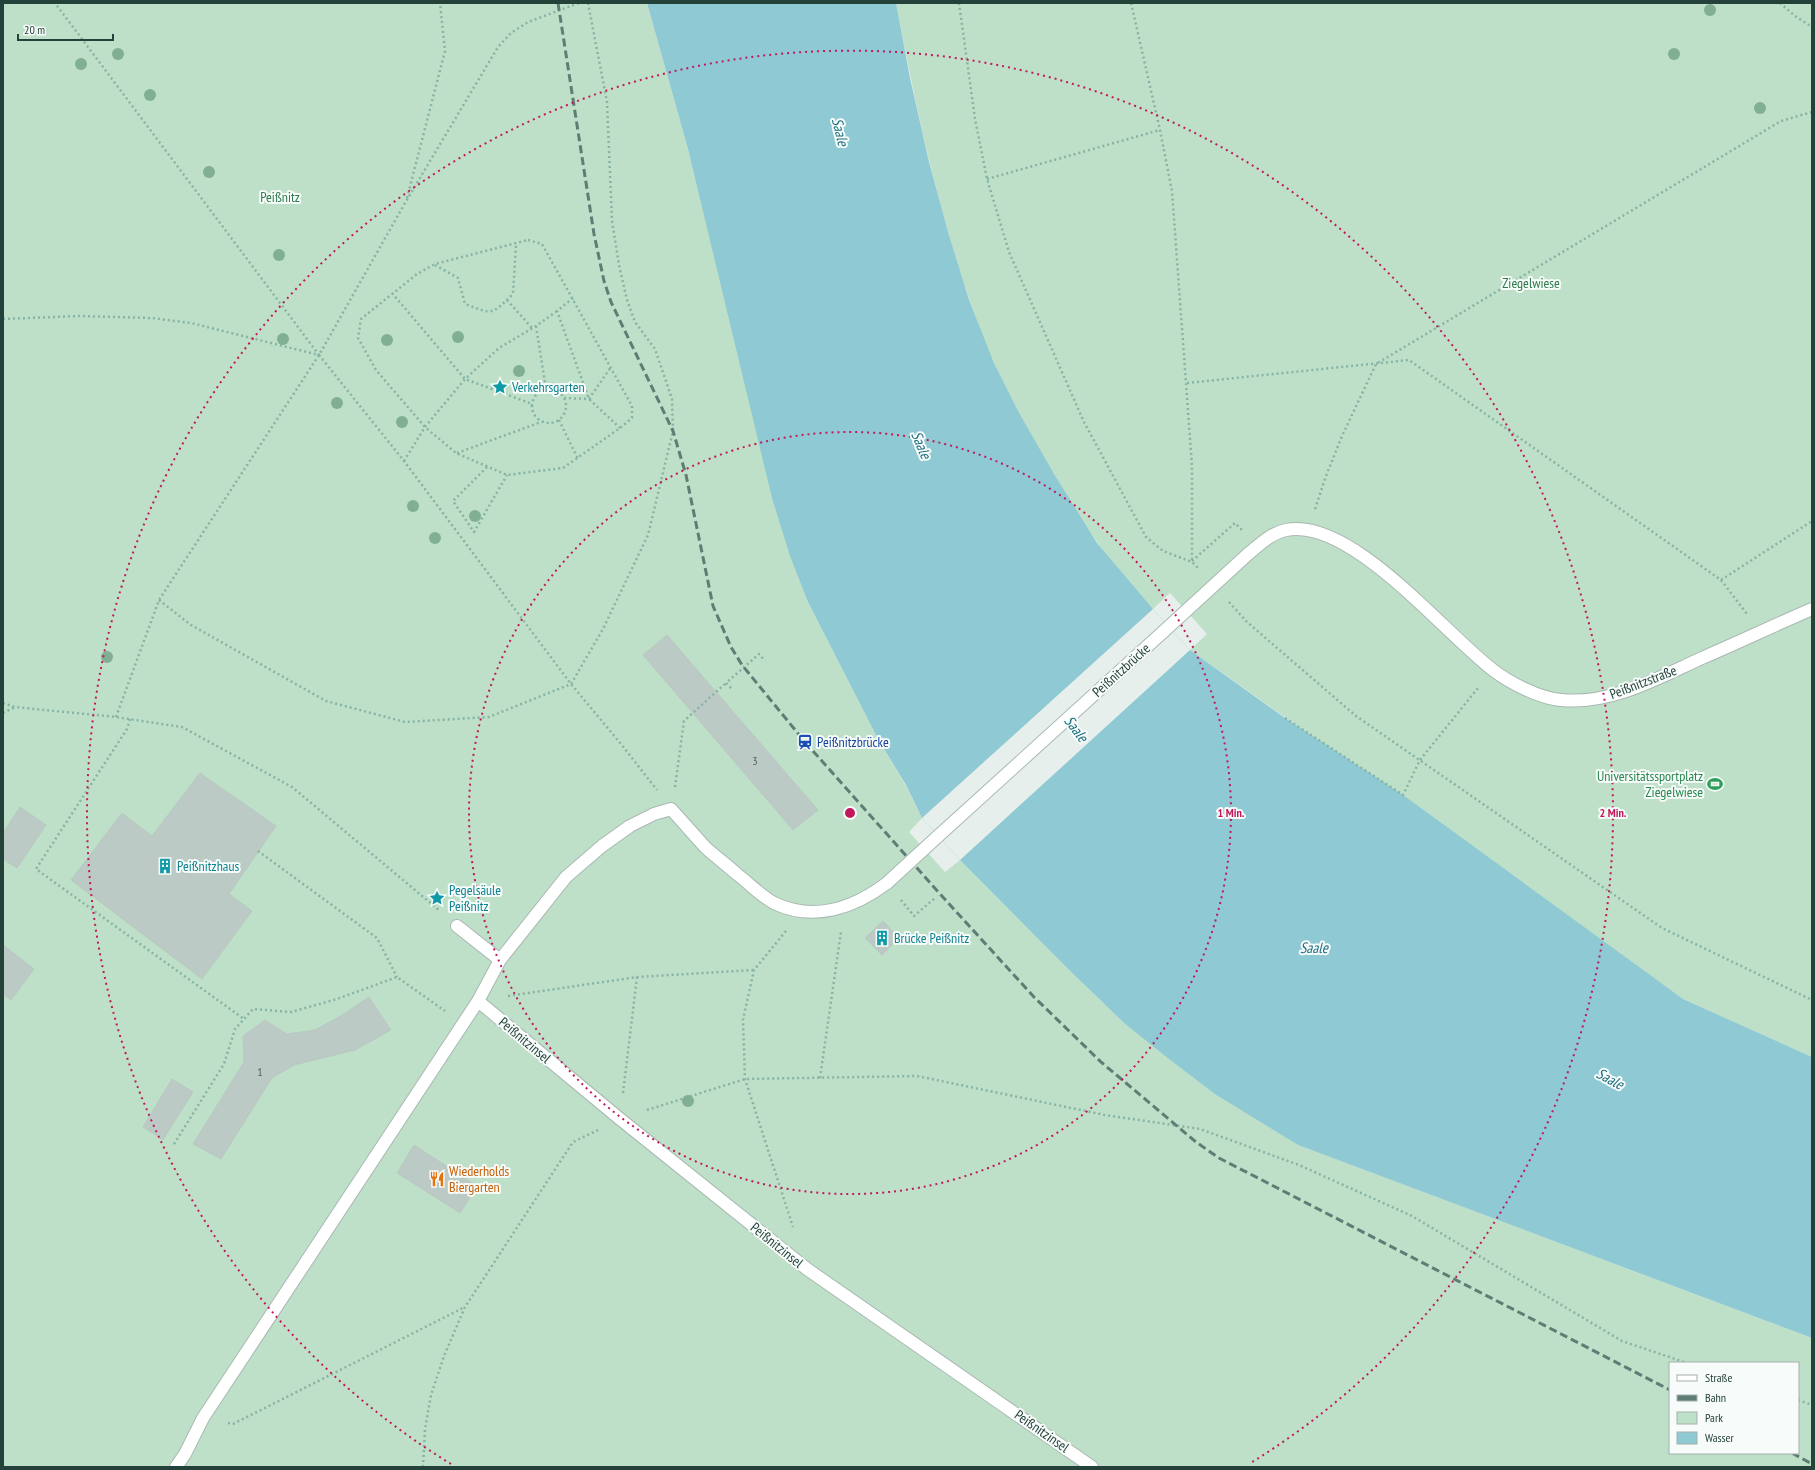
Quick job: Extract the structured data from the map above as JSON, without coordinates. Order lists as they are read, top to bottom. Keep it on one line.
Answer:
{"streets":{"lane":["Peißnitzbrücke","Peißnitzstraße","Peißnitzinsel"]},"crossings":[["Peißnitzbrücke","Peißnitzstraße"]],"water":["Saale"],"parks":["Peißnitz","Ziegelwiese"],"places":{"place":["Verkehrsgarten","Pegelsäule Peißnitz"],"station":["Peißnitzbrücke"],"sports":["Universitätssportplatz Ziegelwiese"],"building":["Peißnitzhaus","Brücke Peißnitz"],"restaurant":["Wiederholds Biergarten"]},"house_numbers":["3","1"],"legend":["Straße","Bahn","Park","Wasser"],"scale_bar":"20 m","rings":["1 Min.","2 Min."]}
